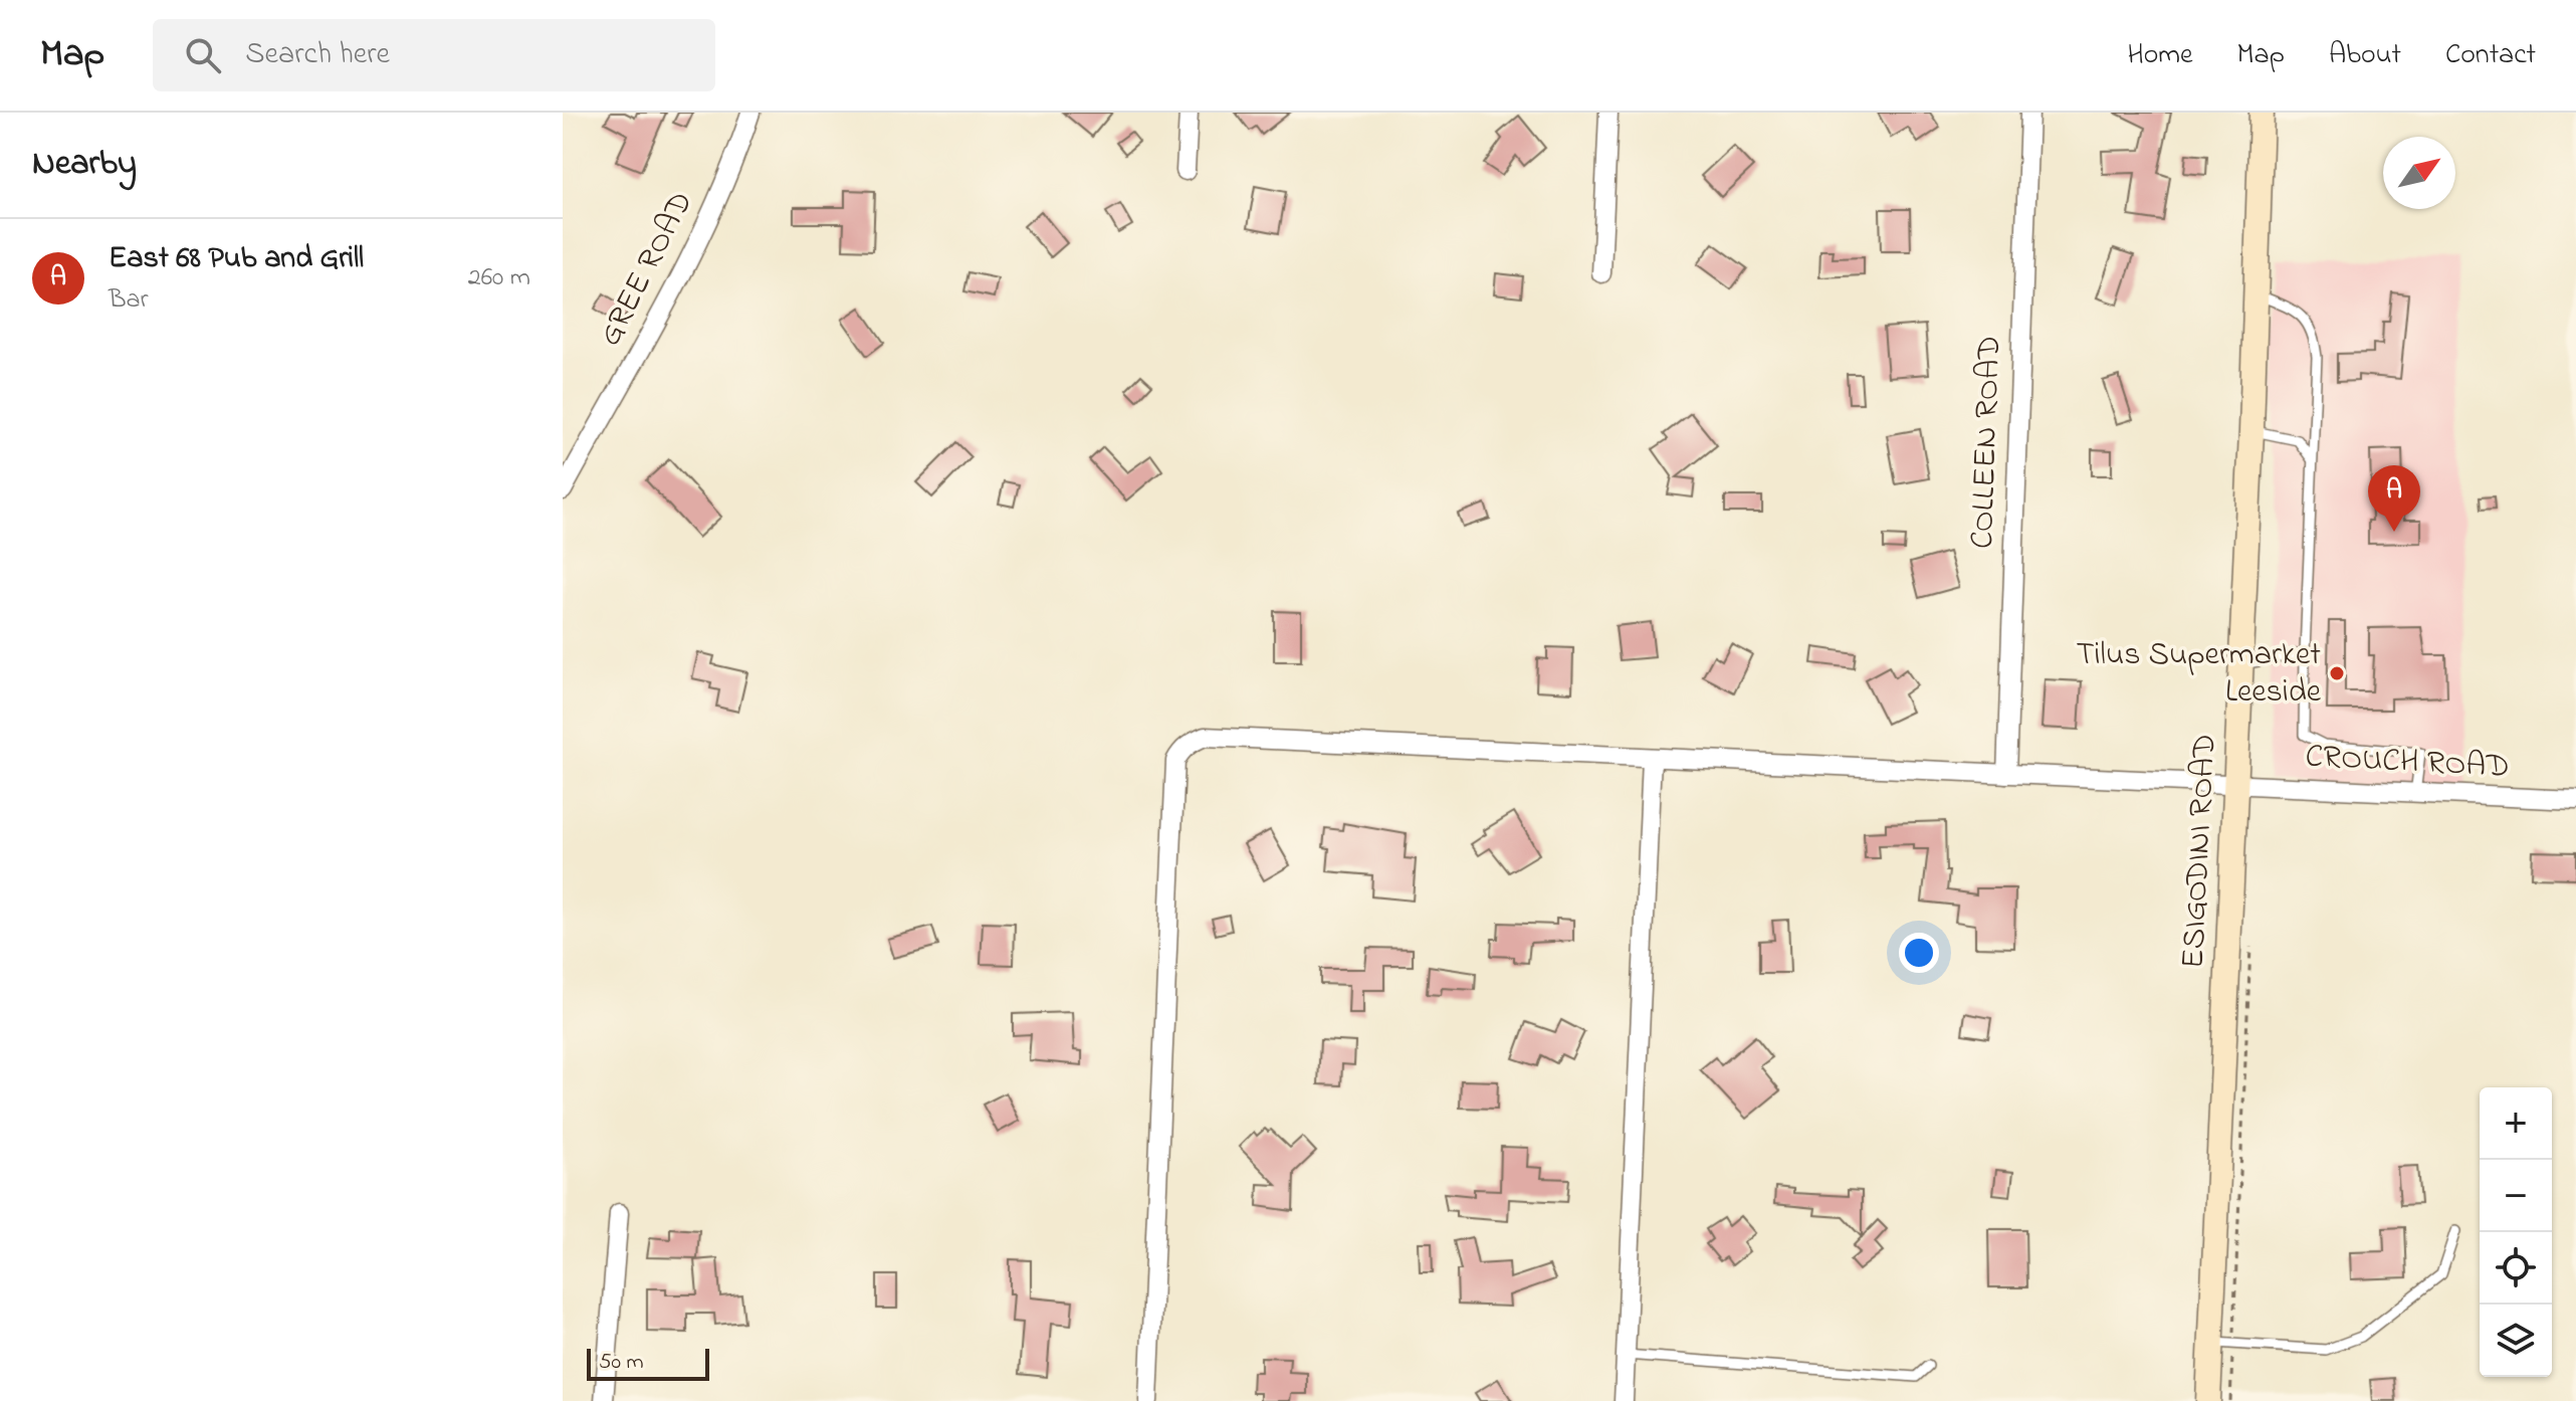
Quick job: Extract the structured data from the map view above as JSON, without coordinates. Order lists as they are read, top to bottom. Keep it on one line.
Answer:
{"streets":{"main road":["ESIGODINI ROAD"],"street":["GREE ROAD","COLLEEN ROAD","CROUCH ROAD"]},"crossings":[["COLLEEN ROAD","CROUCH ROAD"],["CROUCH ROAD","ESIGODINI ROAD"]],"places":["Tilus Supermarket Leeside"],"scale_bar":"50 m","north":"top right","page":{"header":"Map","search":"Search here","nav":["Home","Map","About","Contact"],"heading":"Nearby","list":[{"mark":"A","name":"East 68 Pub and Grill","note":"Bar","value":"260 m"}],"pins":"A","map_buttons":["+","−"],"scale":"50 m"}}
